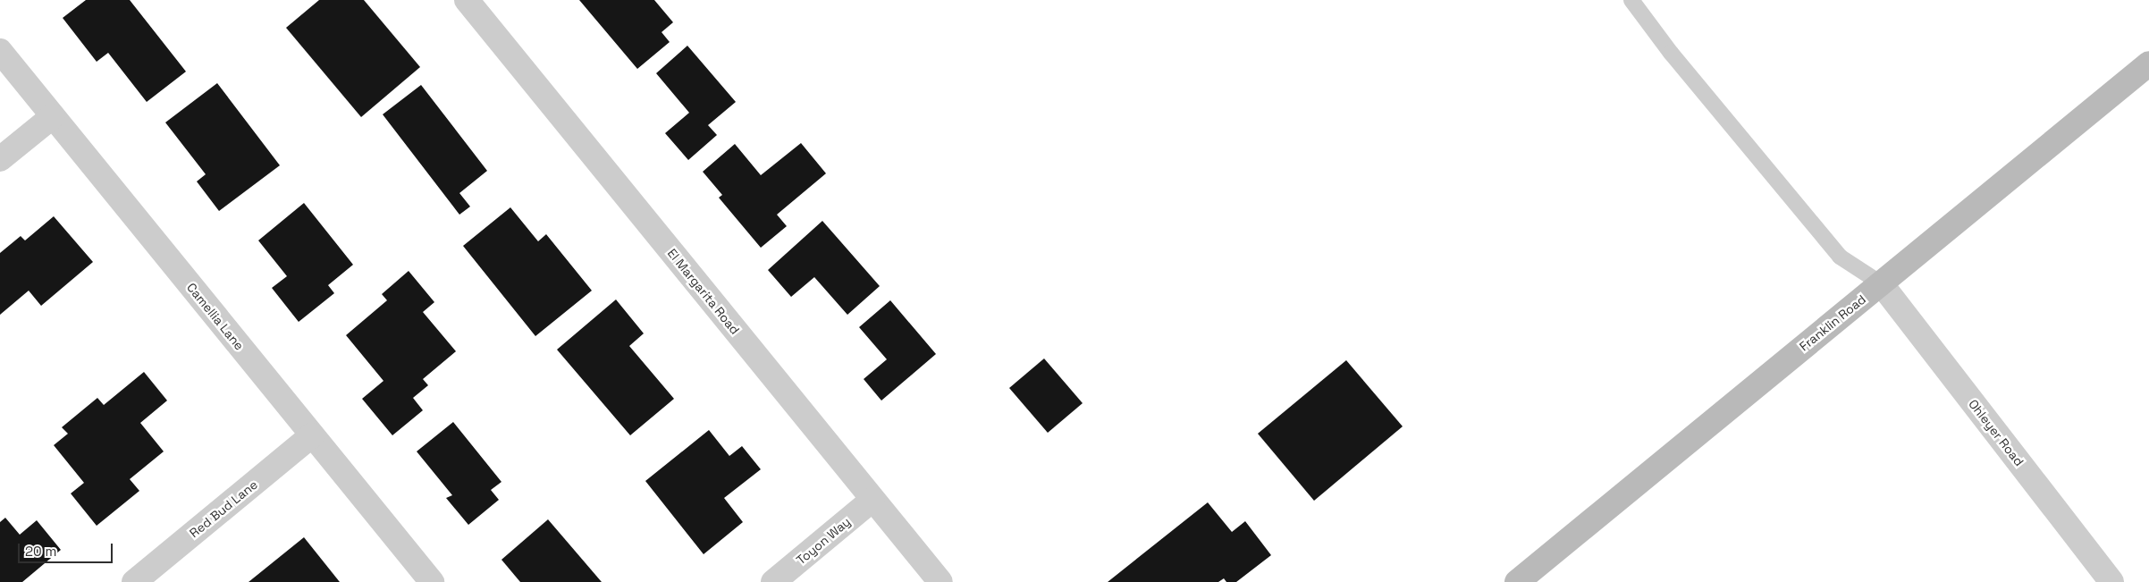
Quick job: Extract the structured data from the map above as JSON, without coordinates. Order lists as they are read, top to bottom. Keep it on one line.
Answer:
{"streets":{"street":["El Margarita Road","Camellia Lane","Franklin Road","Ohleyer Road","Red Bud Lane","Toyon Way"]},"crossings":[["El Margarita Road","Toyon Way"],["Camellia Lane","Red Bud Lane"],["Franklin Road","Ohleyer Road"]],"scale_bar":"20 m"}
